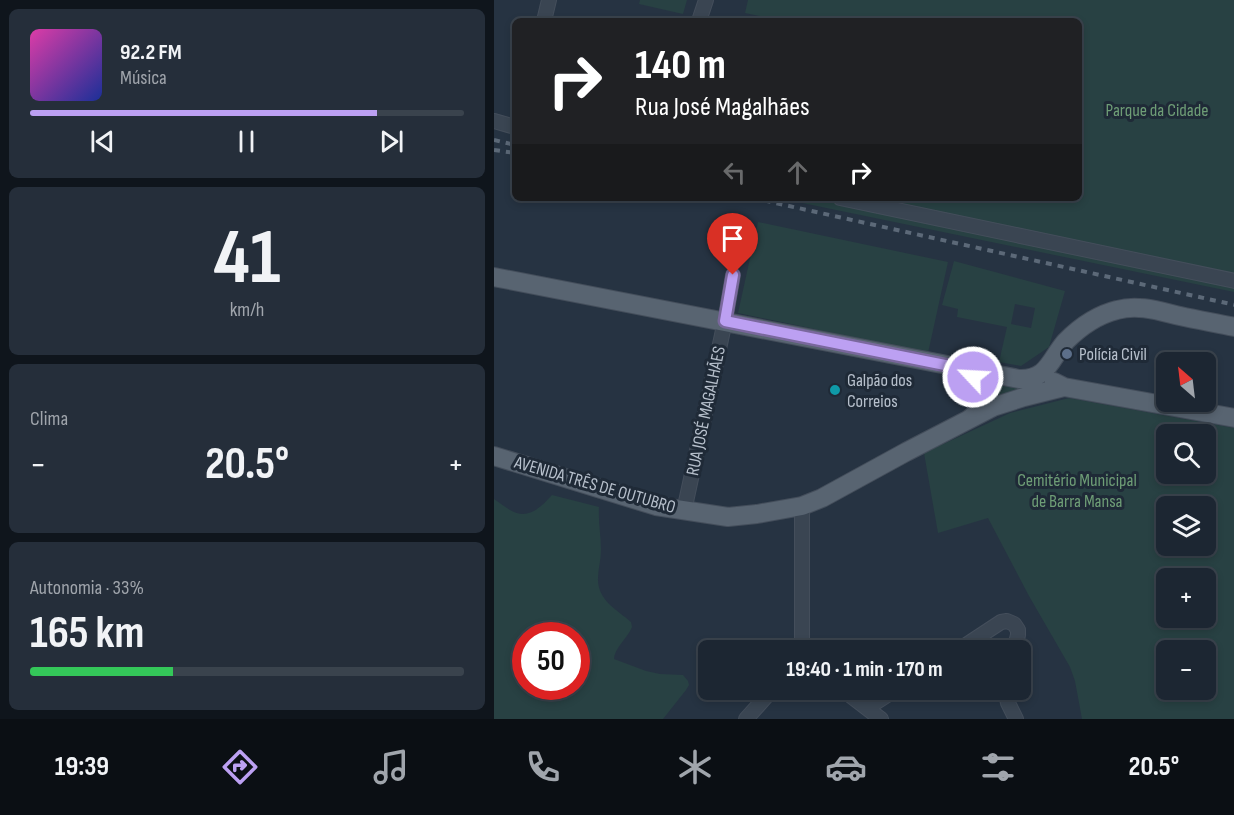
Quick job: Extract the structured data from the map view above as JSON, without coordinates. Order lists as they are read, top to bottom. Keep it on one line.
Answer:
{"streets":{"main road":["AVENIDA TRÊS DE OUTUBRO"],"street":["RUA JOSÉ MAGALHÃES"]},"crossings":[["RUA JOSÉ MAGALHÃES","AVENIDA TRÊS DE OUTUBRO"]],"parks":["Parque da Cidade","Cemitério Municipal de Barra Mansa"],"places":["Polícia Civil","Galpão dos Correios"],"north":"top left","page":{"turn":["140 m","Rua José Magalhães"],"song":["92.2 FM","Música"],"tile":[["41","km/h"],"Clima",["Autonomia · 33%","165 km"]],"map_buttons":["+","−"],"heat":["−","20.5°","+"],"limit":"50","trip":"19:40 · 1 min · 170 m","tabs":["19:39","20.5°"]}}
